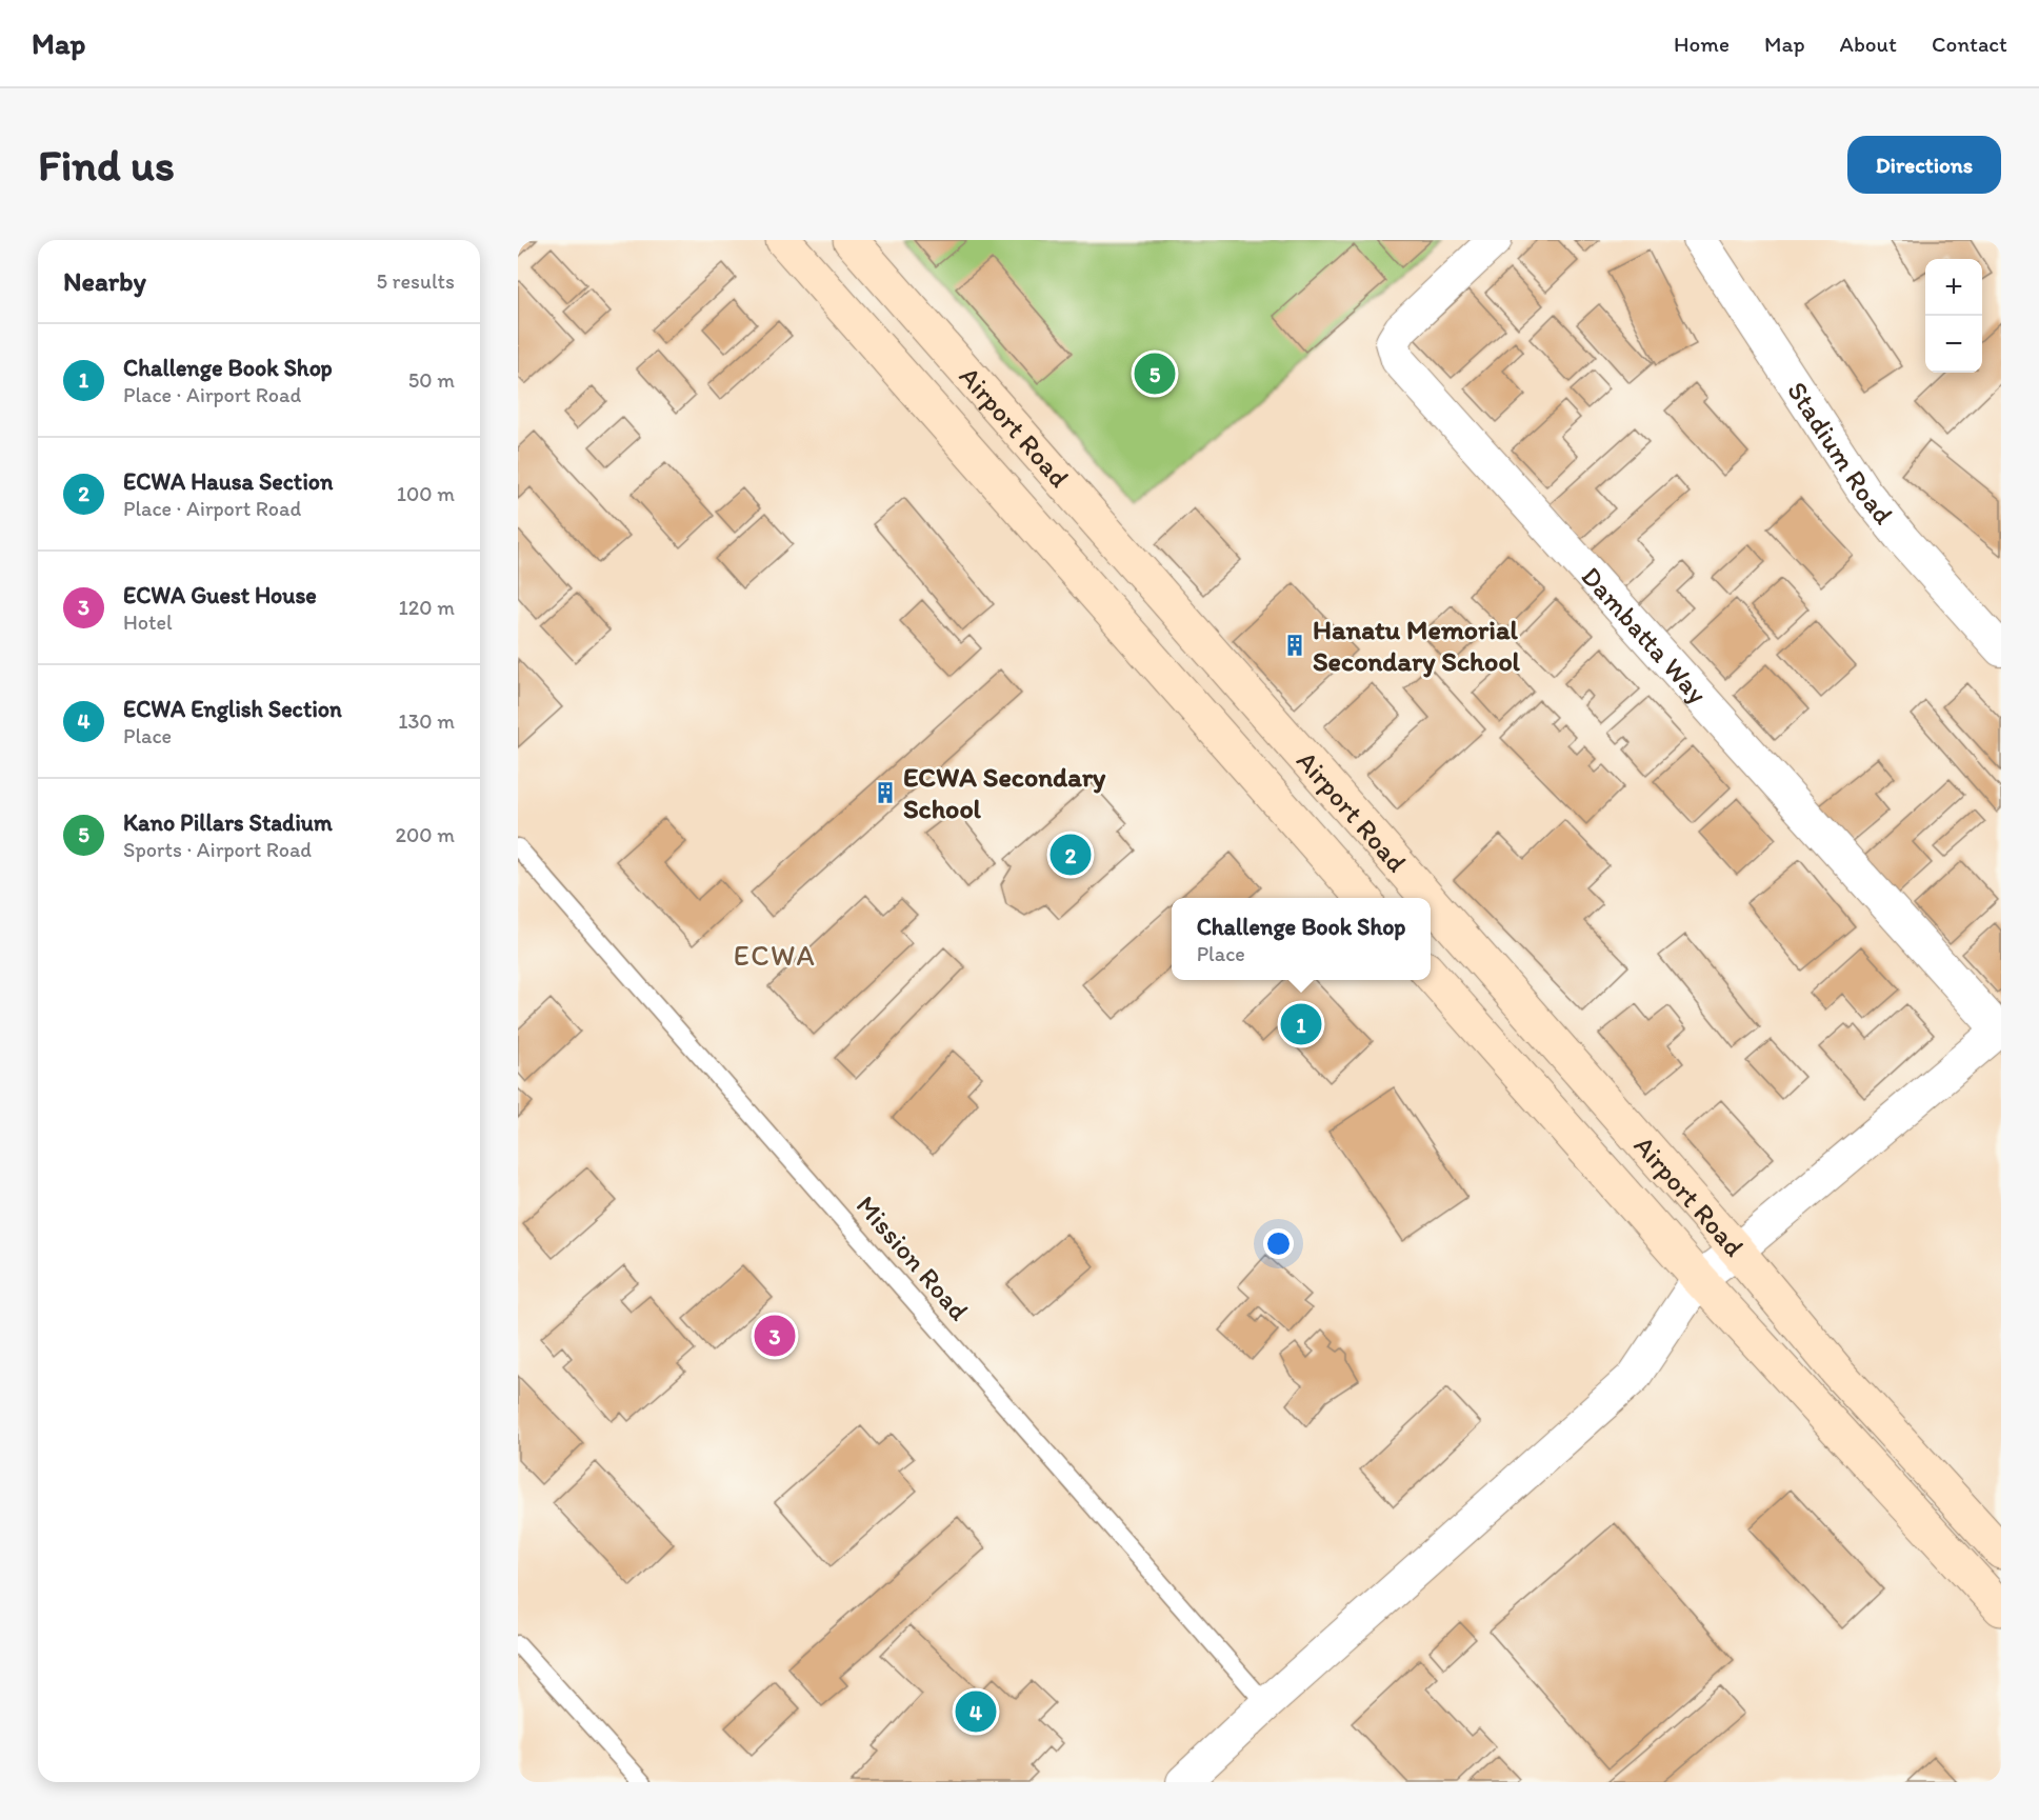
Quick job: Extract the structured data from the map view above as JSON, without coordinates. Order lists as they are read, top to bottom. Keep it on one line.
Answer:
{"streets":{"main road":["Airport Road"],"street":["Stadium Road","Dambatta Way"],"lane":["Mission Road"]},"districts":["ECWA"],"places":{"building":["Hanatu Memorial Secondary School","ECWA Secondary School"]},"page":{"header":"Map","nav":["Home","Map","About","Contact"],"buttons":"Directions","title":"Find us","heading":["Nearby","5 results"],"map_buttons":["+","−"],"list":[{"mark":"1","name":"Challenge Book Shop","note":"Place · Airport Road","value":"50 m"},{"mark":"2","name":"ECWA Hausa Section","note":"Place · Airport Road","value":"100 m"},{"mark":"3","name":"ECWA Guest House","note":"Hotel","value":"120 m"},{"mark":"4","name":"ECWA English Section","note":"Place","value":"130 m"},{"mark":"5","name":"Kano Pillars Stadium","note":"Sports · Airport Road","value":"200 m"}],"pins":["5","2","1","3","4"],"popup":["Challenge Book Shop","Place"]}}
